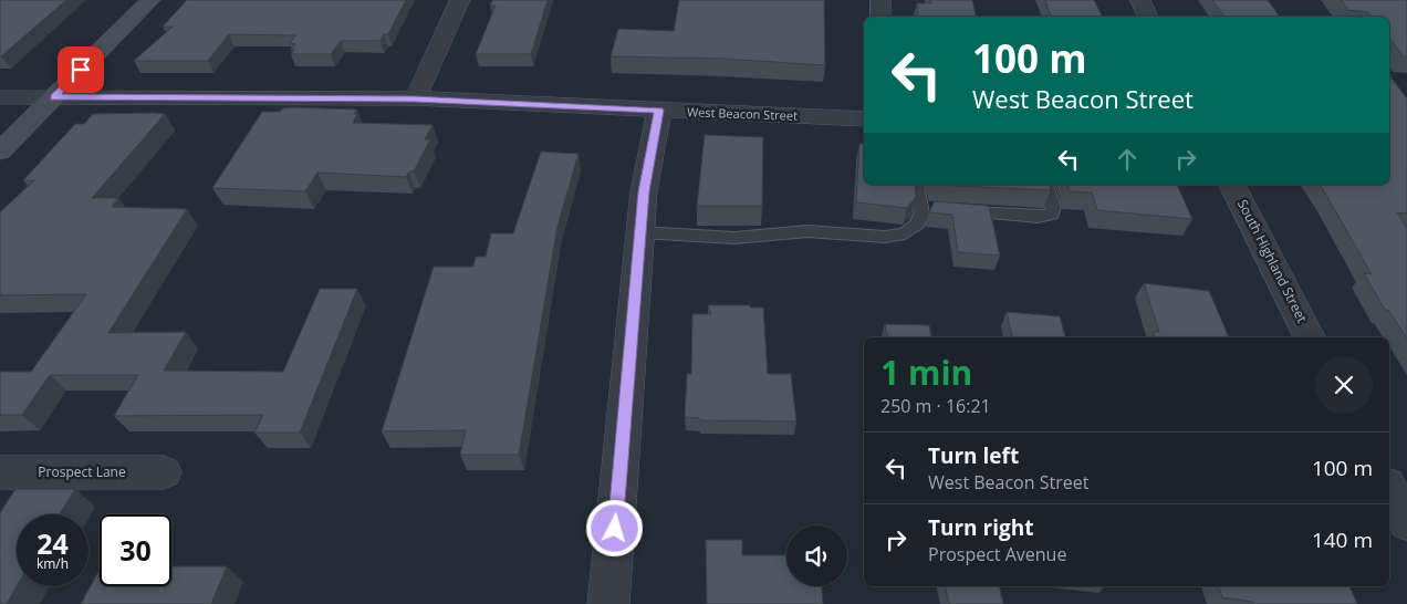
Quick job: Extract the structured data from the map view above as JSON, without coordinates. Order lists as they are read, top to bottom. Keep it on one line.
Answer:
{"streets":{"street":["West Beacon Street","South Highland Street","Prospect Lane"]},"page":{"turn":["100 m","West Beacon Street"],"heading":["1 min","250 m · 16:21"],"list":[{"name":"Turn left","note":"West Beacon Street","value":"100 m"},{"name":"Turn right","note":"Prospect Avenue","value":"140 m"}],"speed":"24 km/h","limit":"30"}}
